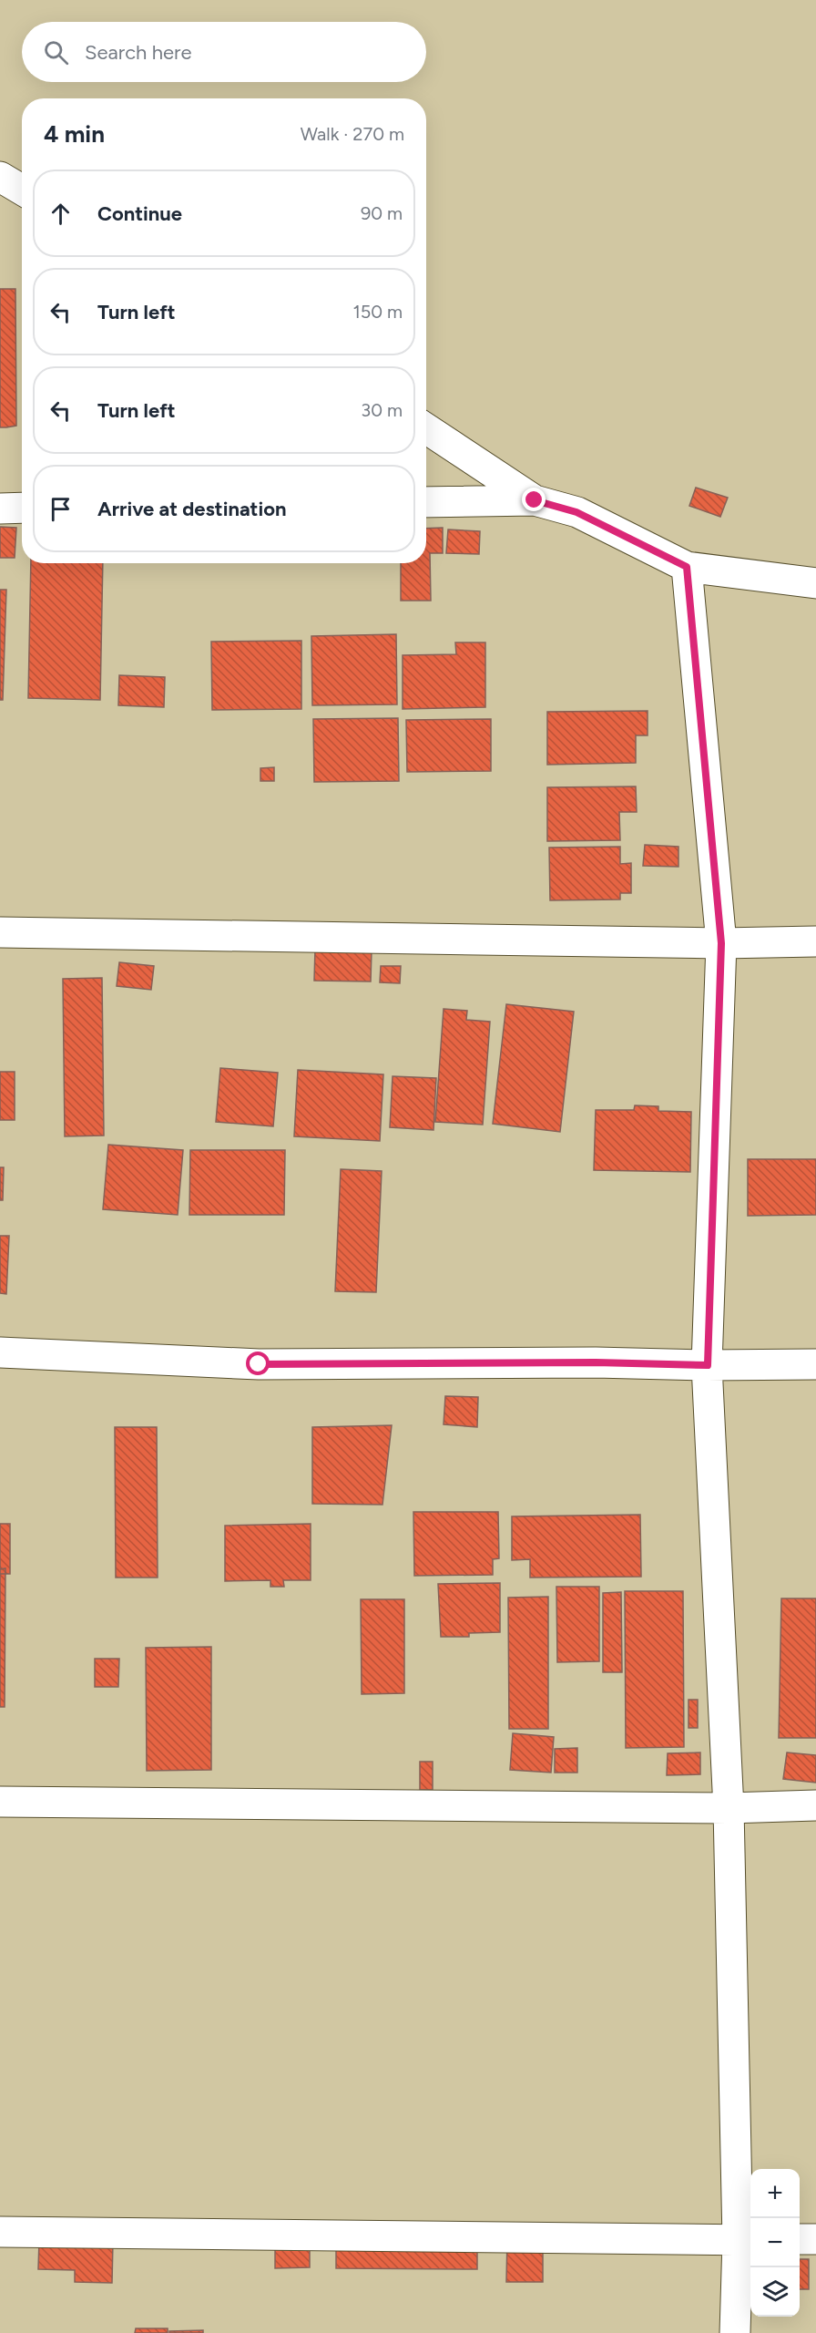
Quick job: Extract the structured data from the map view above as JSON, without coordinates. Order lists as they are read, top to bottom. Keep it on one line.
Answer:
{"page":{"search":"Search here","heading":["4 min","Walk · 270 m"],"list":[["Continue","90 m"],["Turn left","150 m"],["Turn left","30 m"],"Arrive at destination"],"map_buttons":["+","−"]}}
